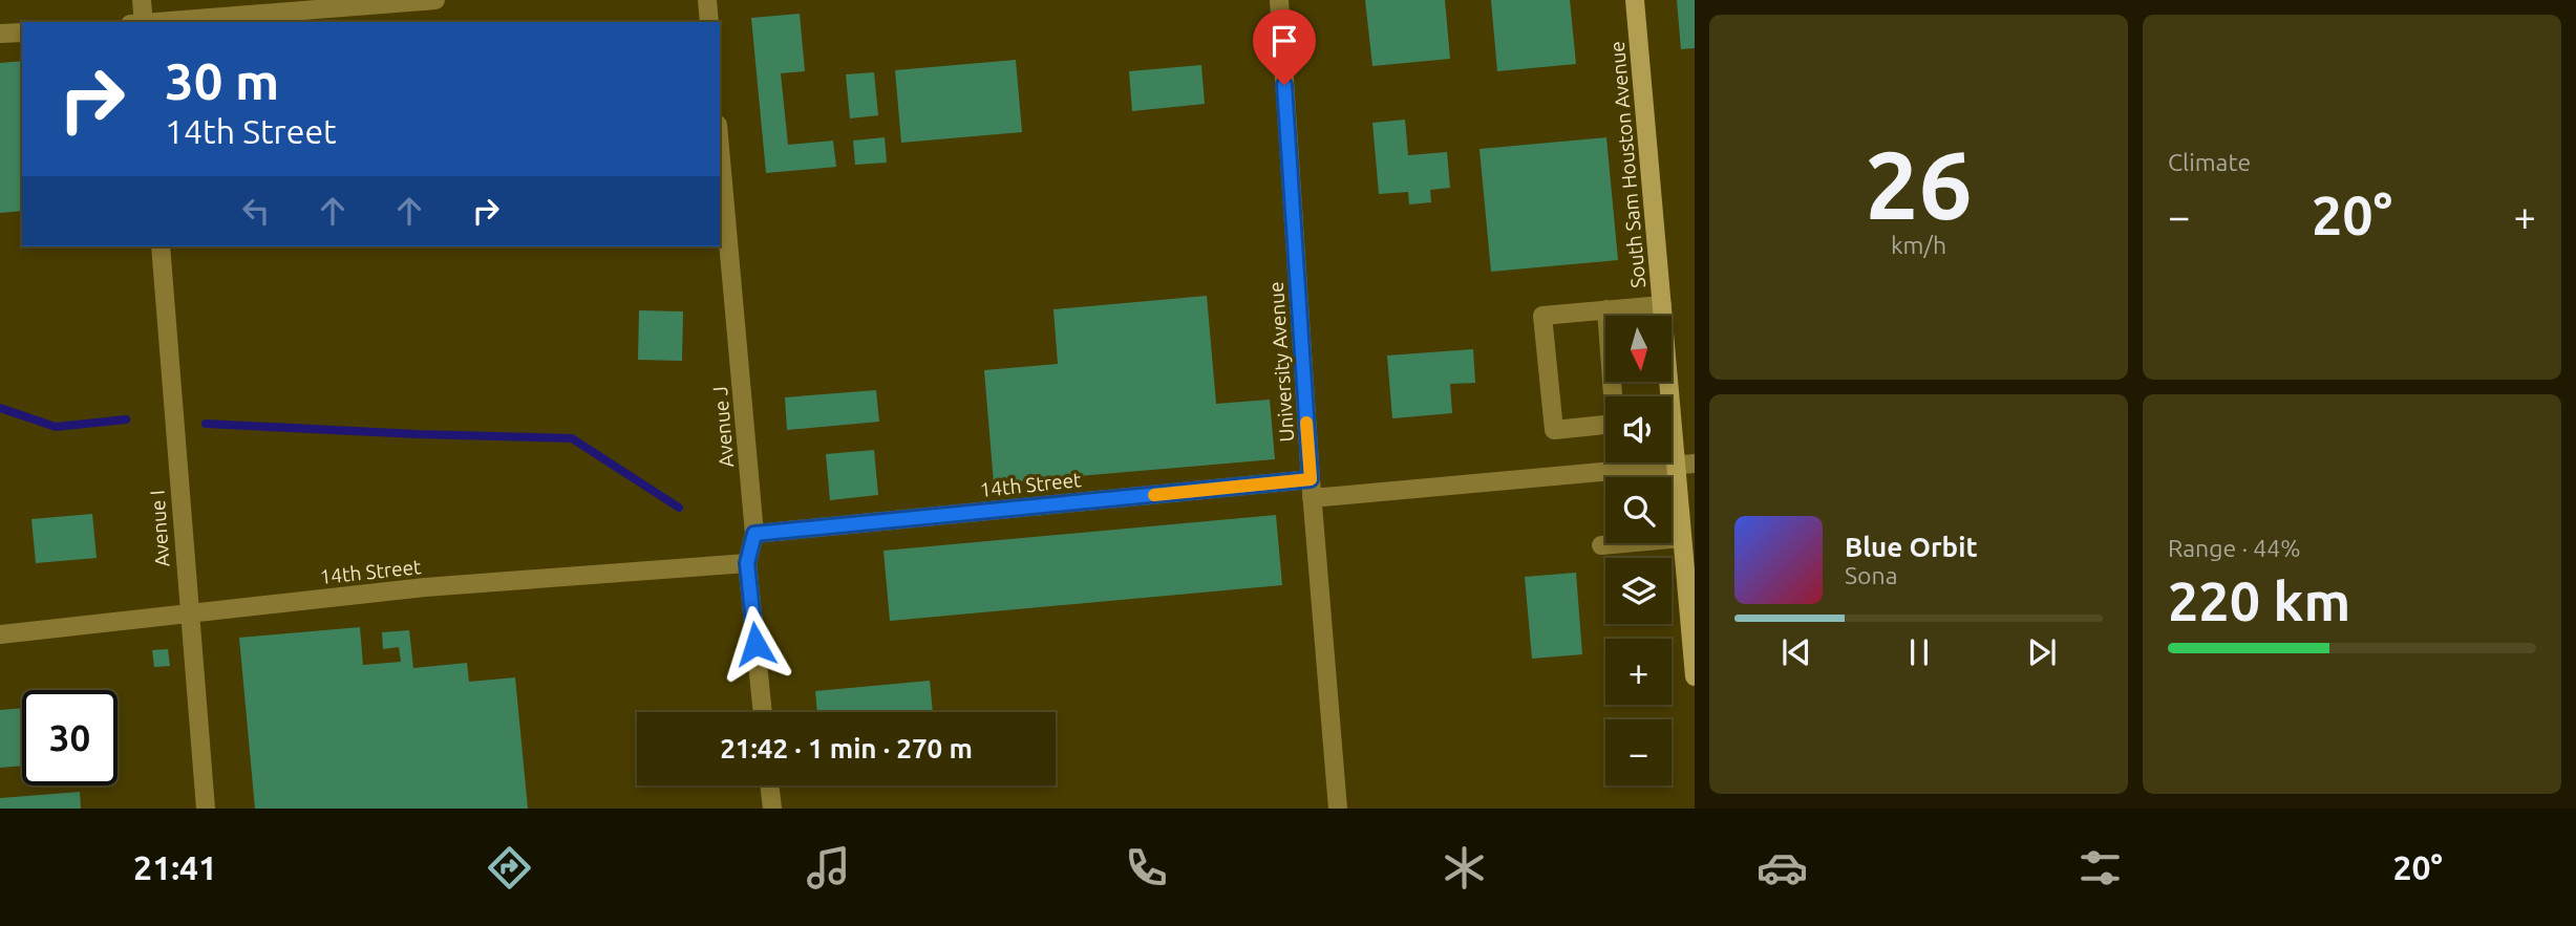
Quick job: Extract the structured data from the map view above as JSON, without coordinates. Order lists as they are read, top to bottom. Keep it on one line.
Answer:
{"streets":{"main road":["South Sam Houston Avenue"],"street":["University Avenue","Avenue J","14th Street","Avenue I"]},"crossings":[["South Sam Houston Avenue","14th Street"],["University Avenue","14th Street"],["Avenue J","14th Street"],["14th Street","Avenue I"]],"north":"bottom","page":{"tile":[["26","km/h"],"Climate",["Range · 44%","220 km"]],"turn":["30 m","14th Street"],"heat":["−","20°","+"],"map_buttons":["+","−"],"song":["Blue Orbit","Sona"],"limit":"30","trip":"21:42 · 1 min · 270 m","tabs":["21:41","20°"]}}
